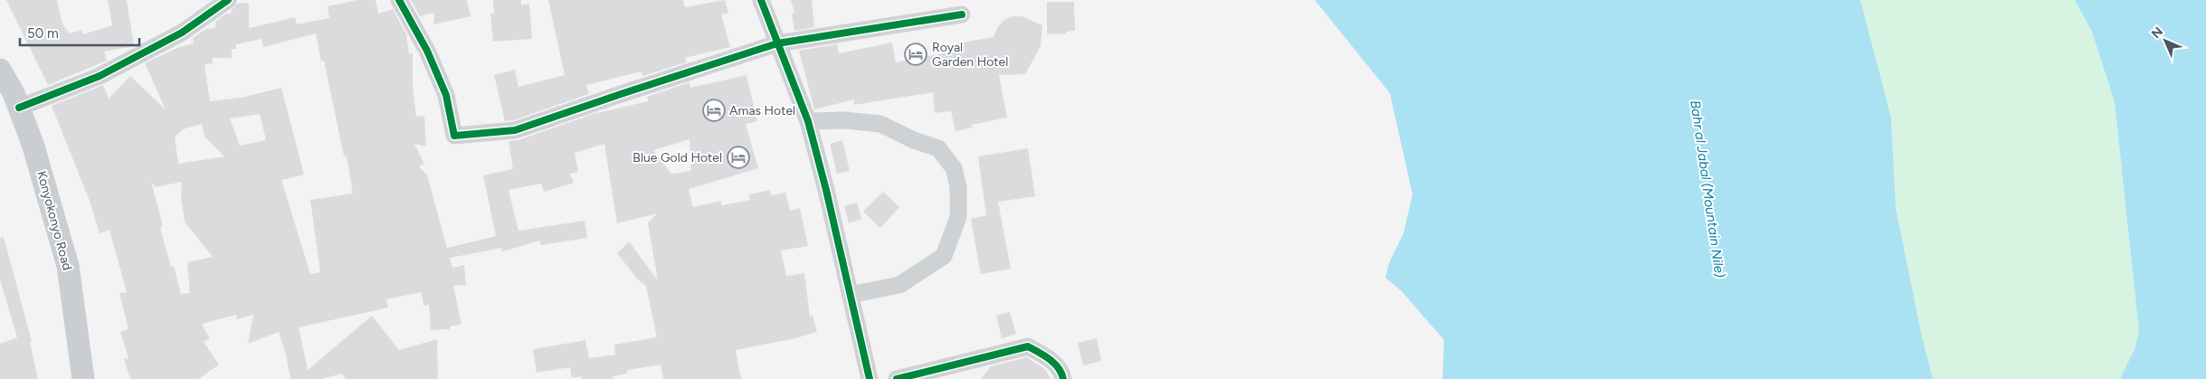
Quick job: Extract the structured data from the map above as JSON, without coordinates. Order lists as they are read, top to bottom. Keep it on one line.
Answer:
{"streets":{"main road":["Konyokonyo Road"]},"water":["Bahr al Jabal (Mountain Nile)"],"places":{"hotel":["Royal Garden Hotel","Amas Hotel","Blue Gold Hotel"]},"scale_bar":"50 m","north":"top left"}
